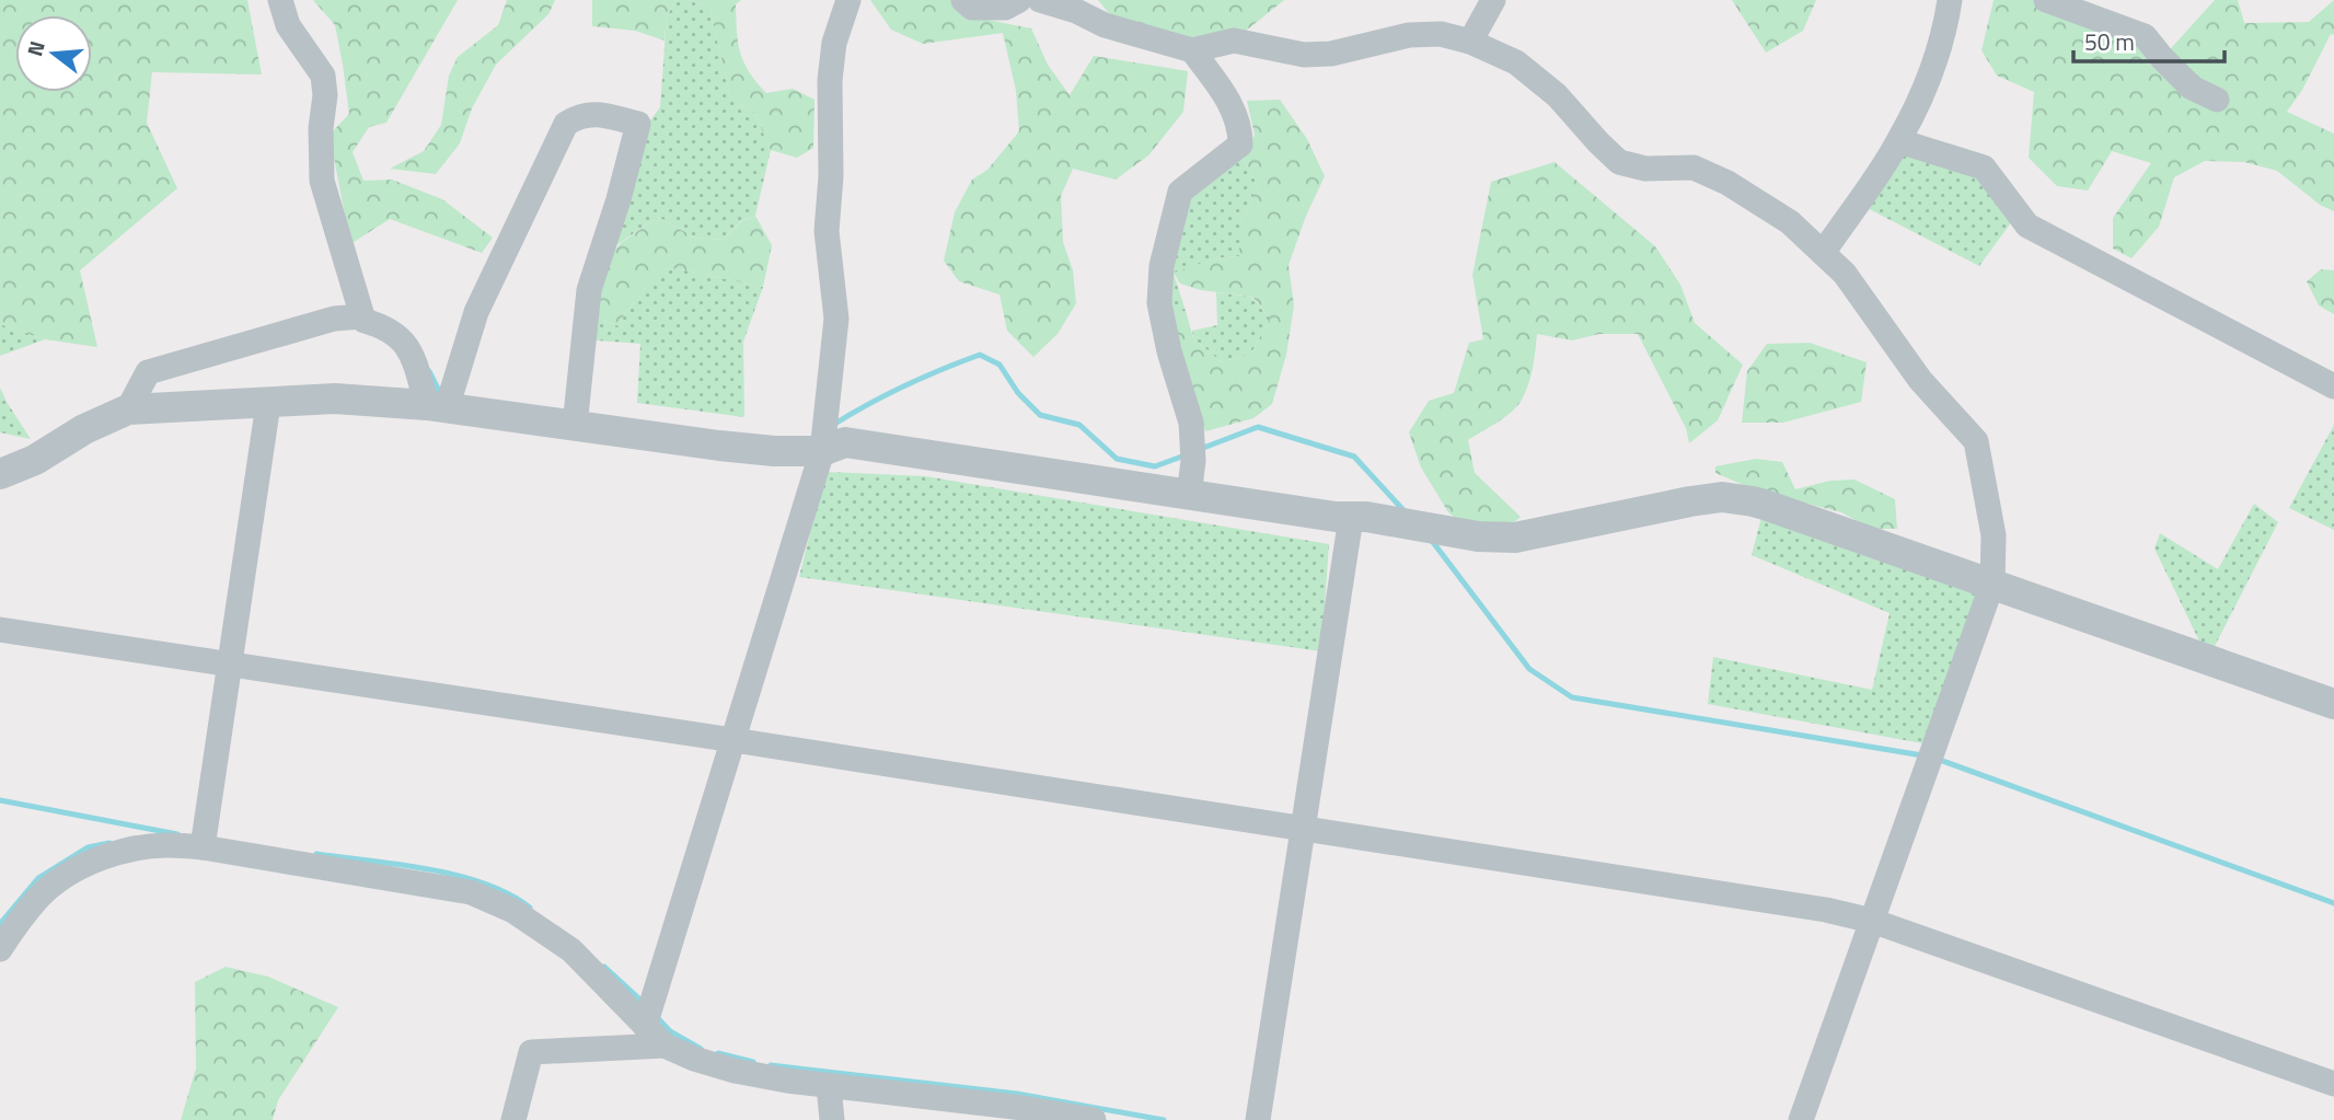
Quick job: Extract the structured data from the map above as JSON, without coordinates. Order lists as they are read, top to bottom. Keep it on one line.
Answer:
{"scale_bar":"50 m","north":"left"}
